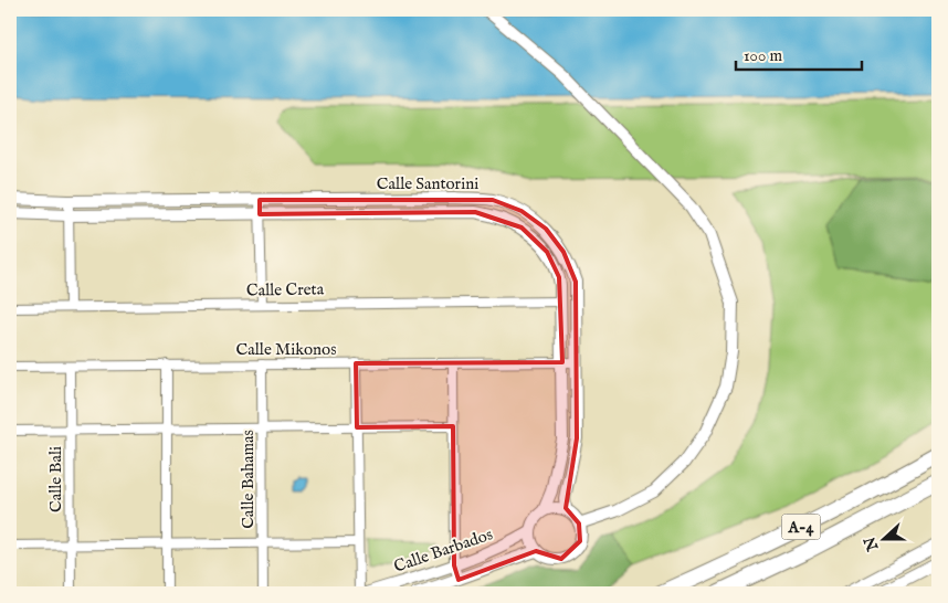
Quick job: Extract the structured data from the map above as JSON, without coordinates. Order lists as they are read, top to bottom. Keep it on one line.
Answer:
{"streets":{"highway":["A-4"],"street":["Calle Santorini","Calle Creta","Calle Mikonos","Calle Bali","Calle Bahamas","Calle Barbados"]},"crossings":[["Calle Santorini","Calle Creta"],["Calle Santorini","Calle Mikonos"],["Calle Santorini","Calle Barbados"],["Calle Mikonos","Calle Bali"],["Calle Mikonos","Calle Bahamas"]],"scale_bar":"100 m","north":"left"}
